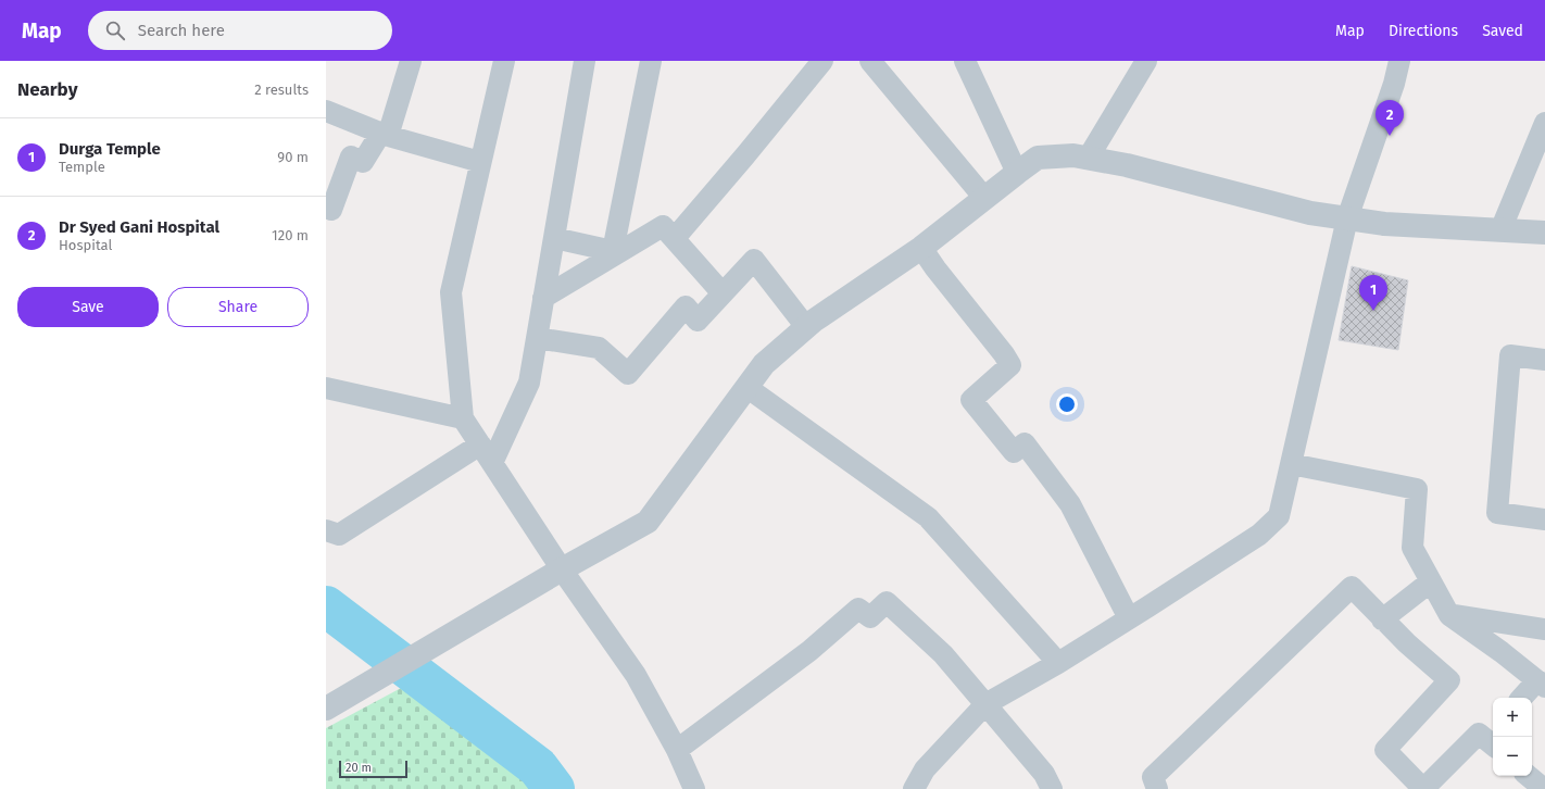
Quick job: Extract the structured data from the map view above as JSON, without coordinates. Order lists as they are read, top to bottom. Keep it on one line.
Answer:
{"scale_bar":"20 m","page":{"header":"Map","search":"Search here","nav":["Map","Directions","Saved"],"heading":["Nearby","2 results"],"pins":["2","1"],"list":[{"mark":"1","name":"Durga Temple","note":"Temple","value":"90 m"},{"mark":"2","name":"Dr Syed Gani Hospital","note":"Hospital","value":"120 m"}],"buttons":["Save","Share"],"map_buttons":["+","−"],"scale":"20 m"}}
